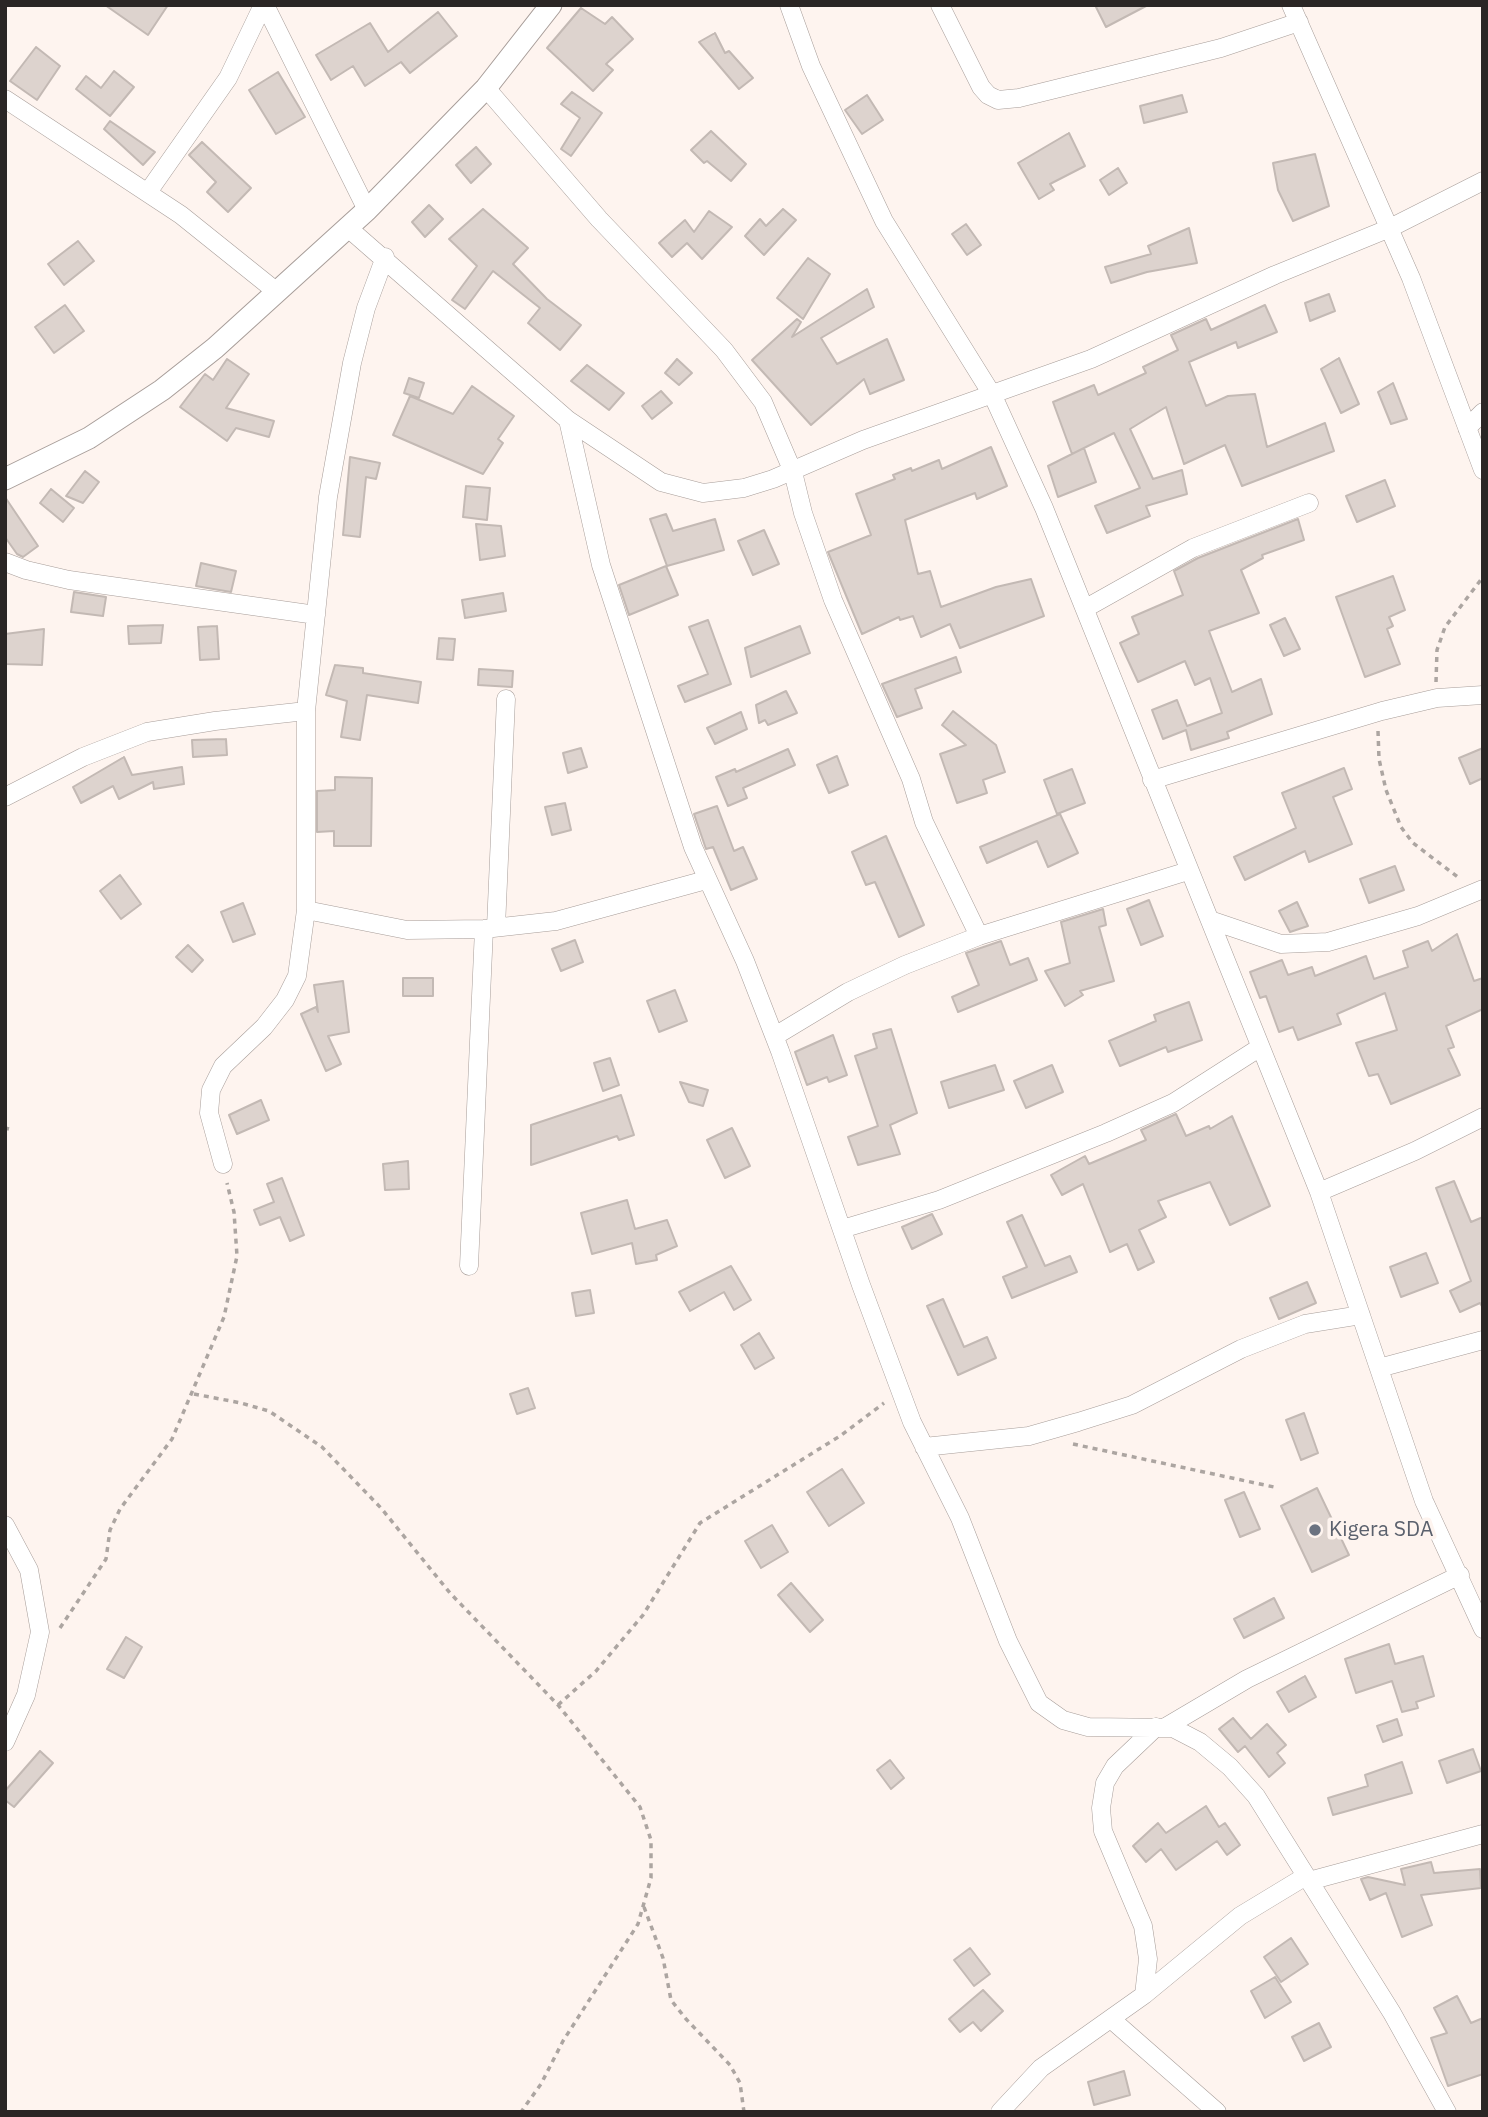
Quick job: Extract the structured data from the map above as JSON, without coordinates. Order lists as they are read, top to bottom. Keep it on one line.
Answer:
{"places":["Kigera SDA"]}
